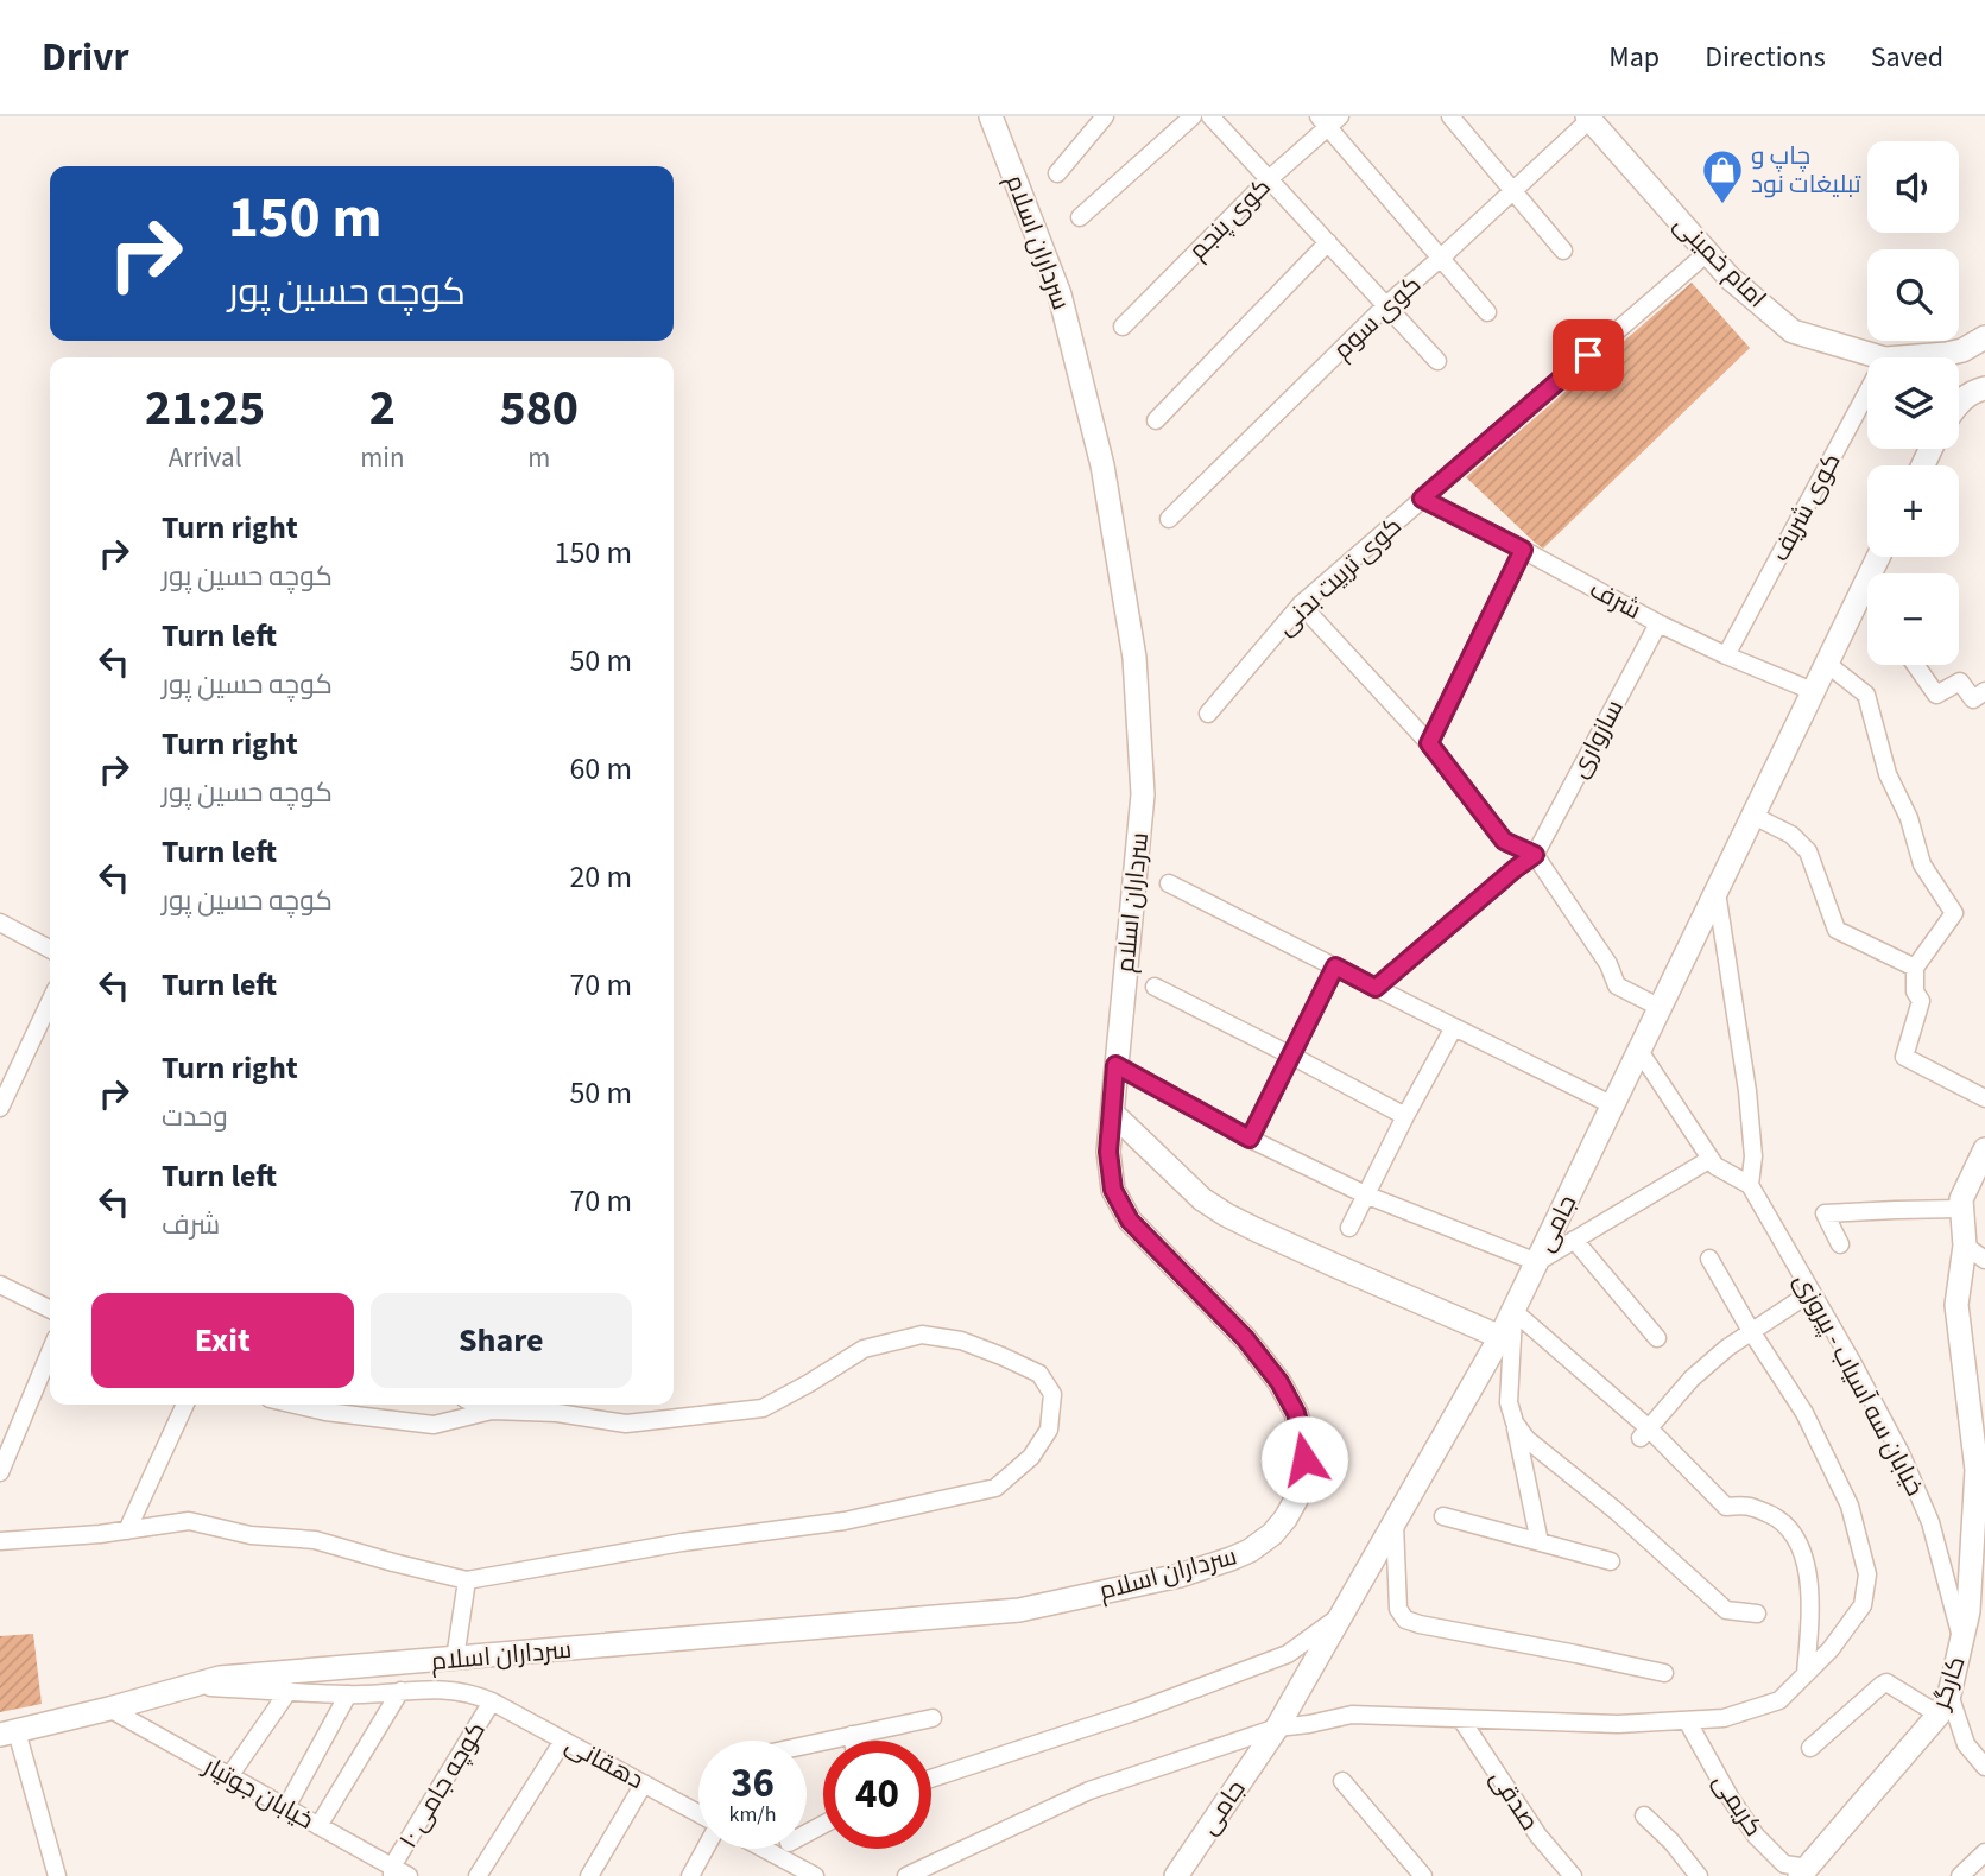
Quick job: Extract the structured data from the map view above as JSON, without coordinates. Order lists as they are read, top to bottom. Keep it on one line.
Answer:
{"streets":{"street":["کوی پنجم","سرداران اسلام","امام خمینی","کوی سوم","کوی شریف","کوی تربیت بدنی","شرف","سازواری","جامی","خیابان سه آسیاب - پیروزی","کارگر","دهقانی","کوچه جامی ۱۰","خیابان جوتیار","صدقی","کریمی"]},"crossings":[["سرداران اسلام","دهقانی"],["سرداران اسلام","خیابان جوتیار"],["امام خمینی","کوی سوم"],["امام خمینی","کوی تربیت بدنی"],["کوی شریف","شرف"],["کوی تربیت بدنی","شرف"],["شرف","سازواری"],["شرف","جامی"],["جامی","خیابان سه آسیاب - پیروزی"],["خیابان سه آسیاب - پیروزی","کارگر"],["کارگر","کریمی"],["دهقانی","کوچه جامی ۱۰"],["کوچه جامی ۱۰","خیابان جوتیار"]],"places":{"shop":["چاپ و تبلیغات نود"]},"page":{"header":"Drivr","nav":["Map","Directions","Saved"],"map_buttons":["+","−"],"turn":["150 m","کوچه حسین پور"],"eta":["21:25","Arrival","2","min","580","m"],"list":[{"name":"Turn right","note":"کوچه حسین پور","value":"150 m"},{"name":"Turn left","note":"کوچه حسین پور","value":"50 m"},{"name":"Turn right","note":"کوچه حسین پور","value":"60 m"},{"name":"Turn left","note":"کوچه حسین پور","value":"20 m"},{"name":"Turn left","value":"70 m"},{"name":"Turn right","note":"وحدت","value":"50 m"},{"name":"Turn left","note":"شرف","value":"70 m"}],"buttons":["Exit","Share"],"speed":"36 km/h","limit":"40"}}
